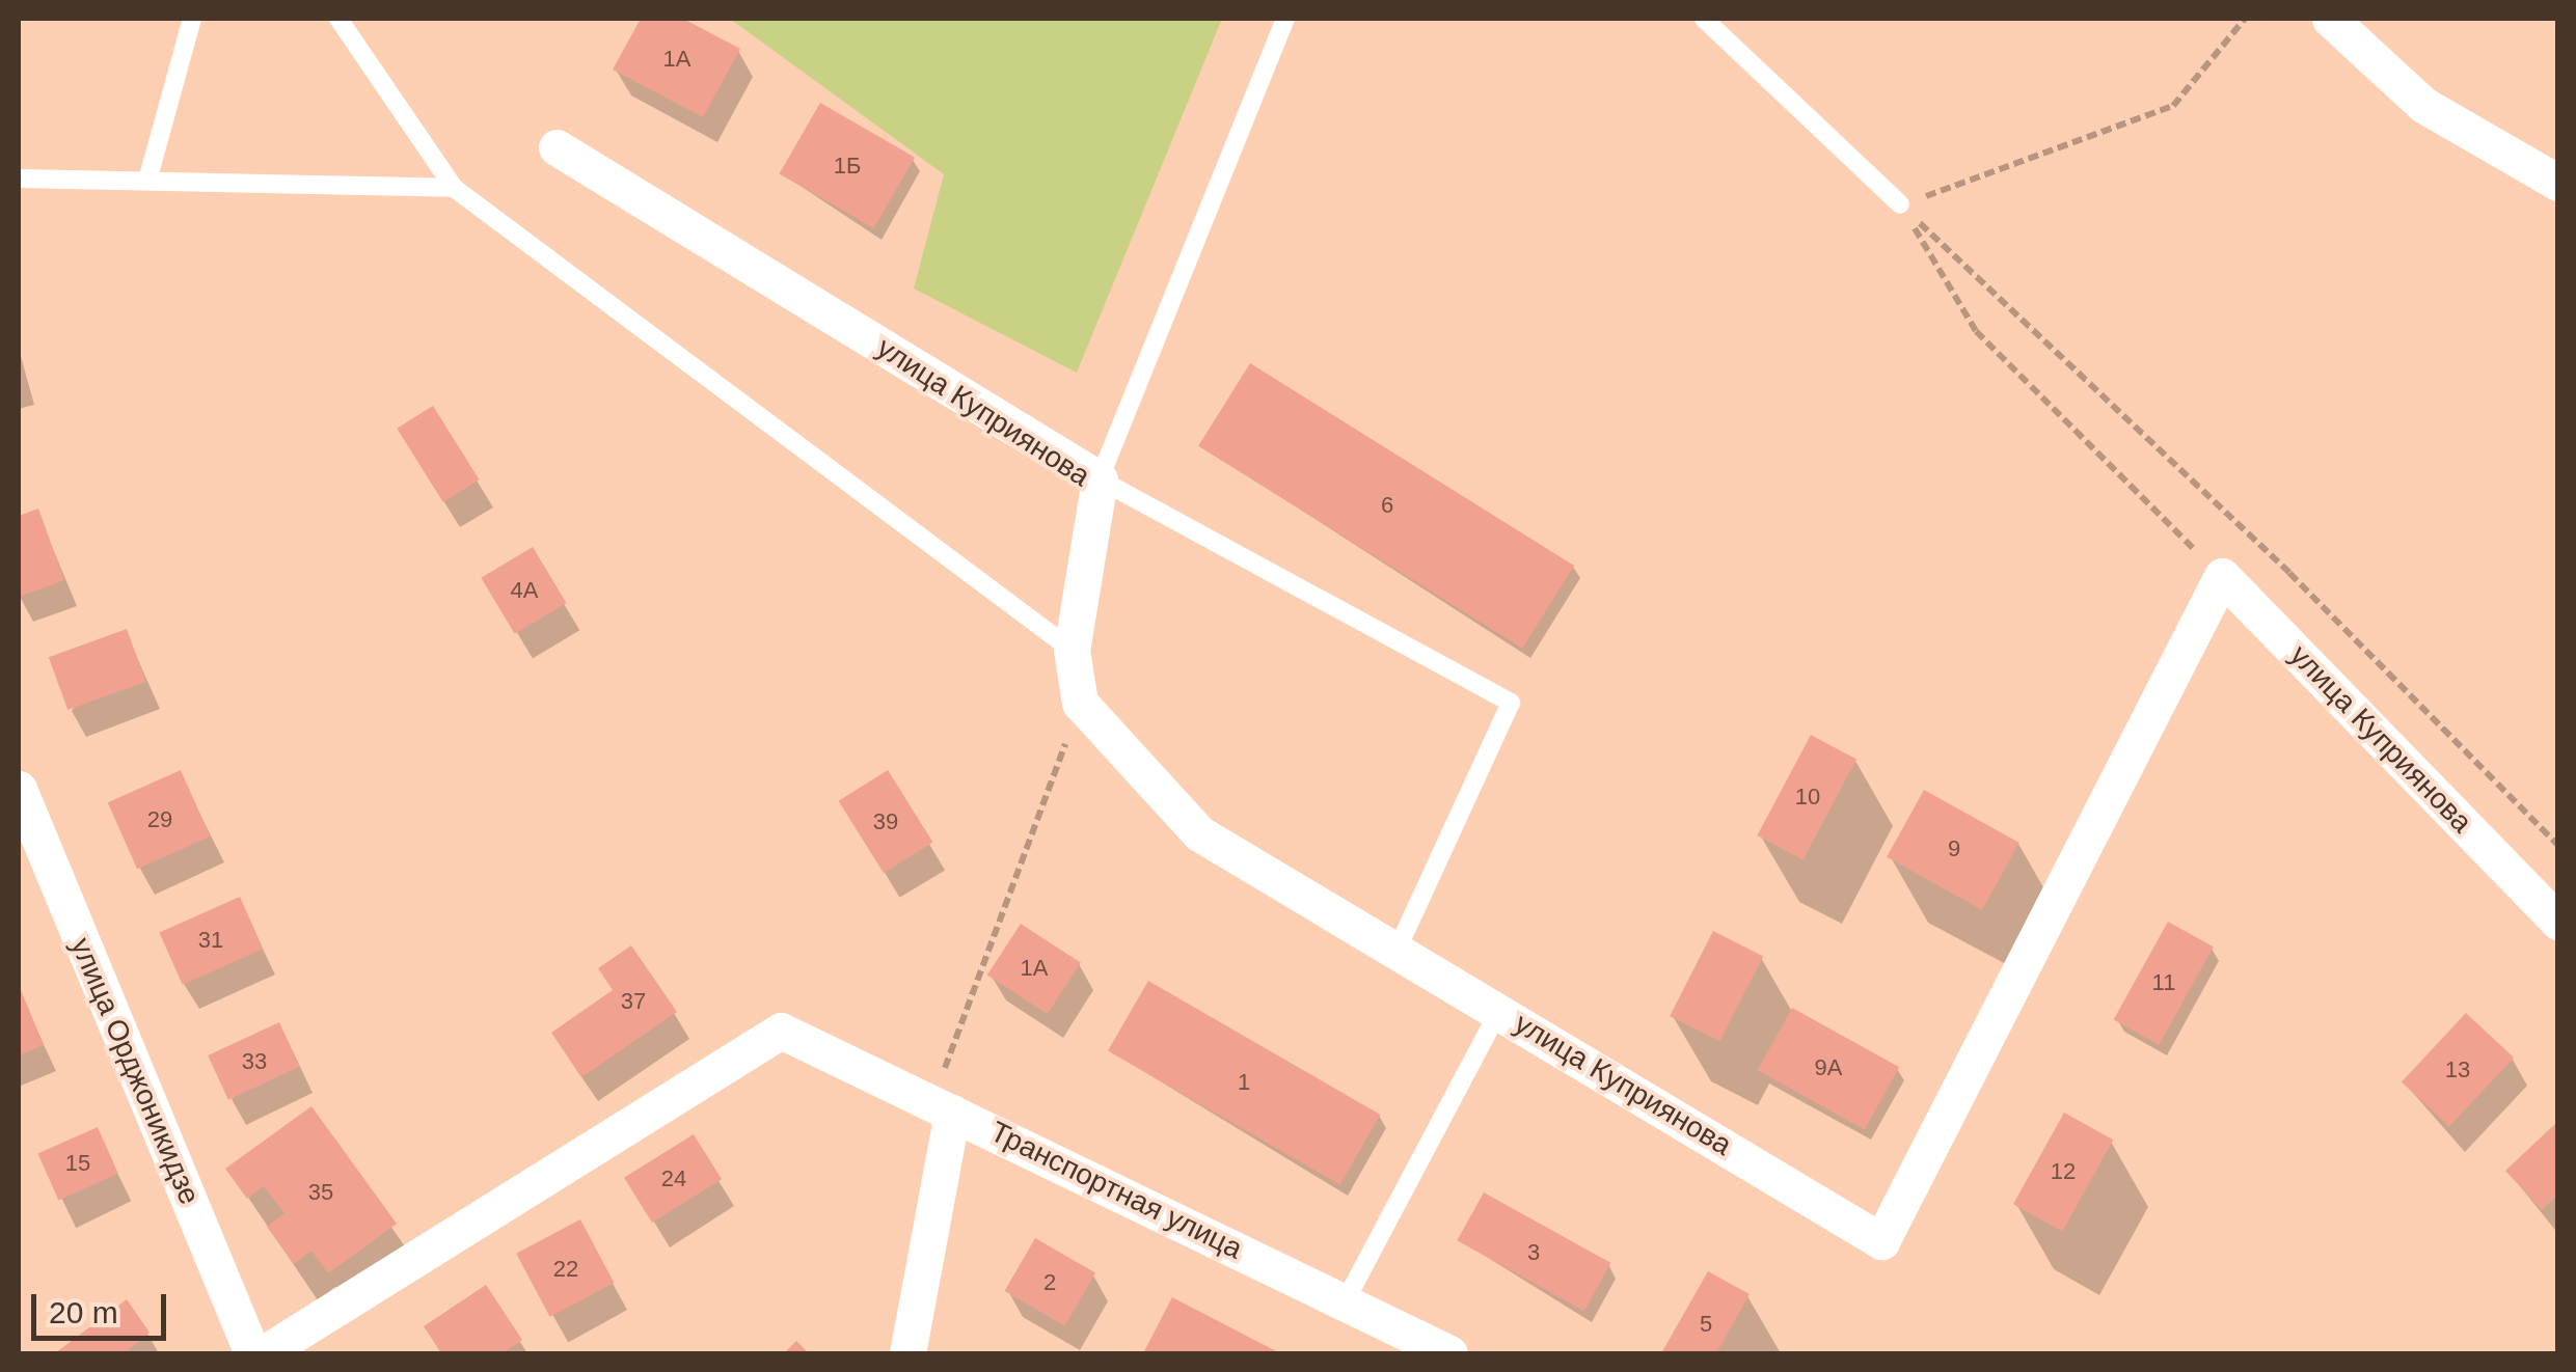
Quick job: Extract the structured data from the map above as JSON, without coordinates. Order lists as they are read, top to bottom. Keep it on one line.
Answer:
{"streets":{"street":["улица Куприянова","улица Орджоникидзе","Транспортная улица"]},"house_numbers":["1А","1Б","6","4А","10","29","39","9","31","1А","11","37","33","9А","13","1","15","12","24","35","3","22","2","5"],"scale_bar":"20 m"}
